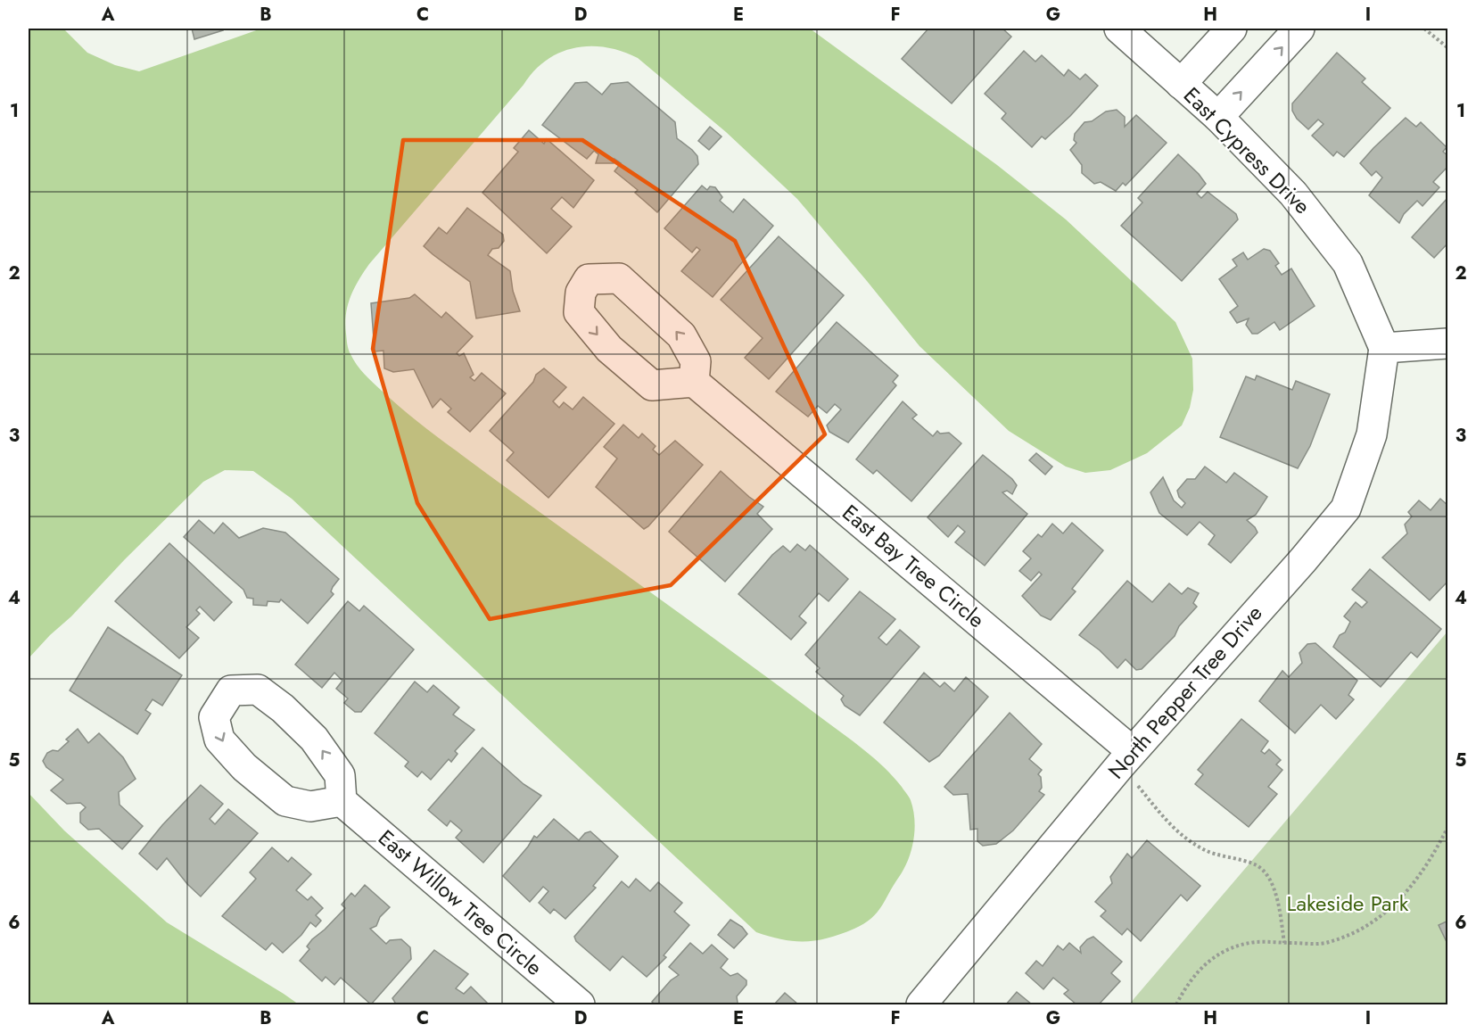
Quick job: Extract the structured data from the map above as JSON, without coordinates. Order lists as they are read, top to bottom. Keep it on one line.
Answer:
{"streets":{"street":["East Cypress Drive","East Bay Tree Circle","North Pepper Tree Drive","East Willow Tree Circle"]},"crossings":[["East Cypress Drive","North Pepper Tree Drive"],["East Bay Tree Circle","North Pepper Tree Drive"]],"parks":["Lakeside Park"],"grid":{"columns":["A","B","C","D","E","F","G","H","I"],"rows":["1","2","3","4","5","6"]}}
